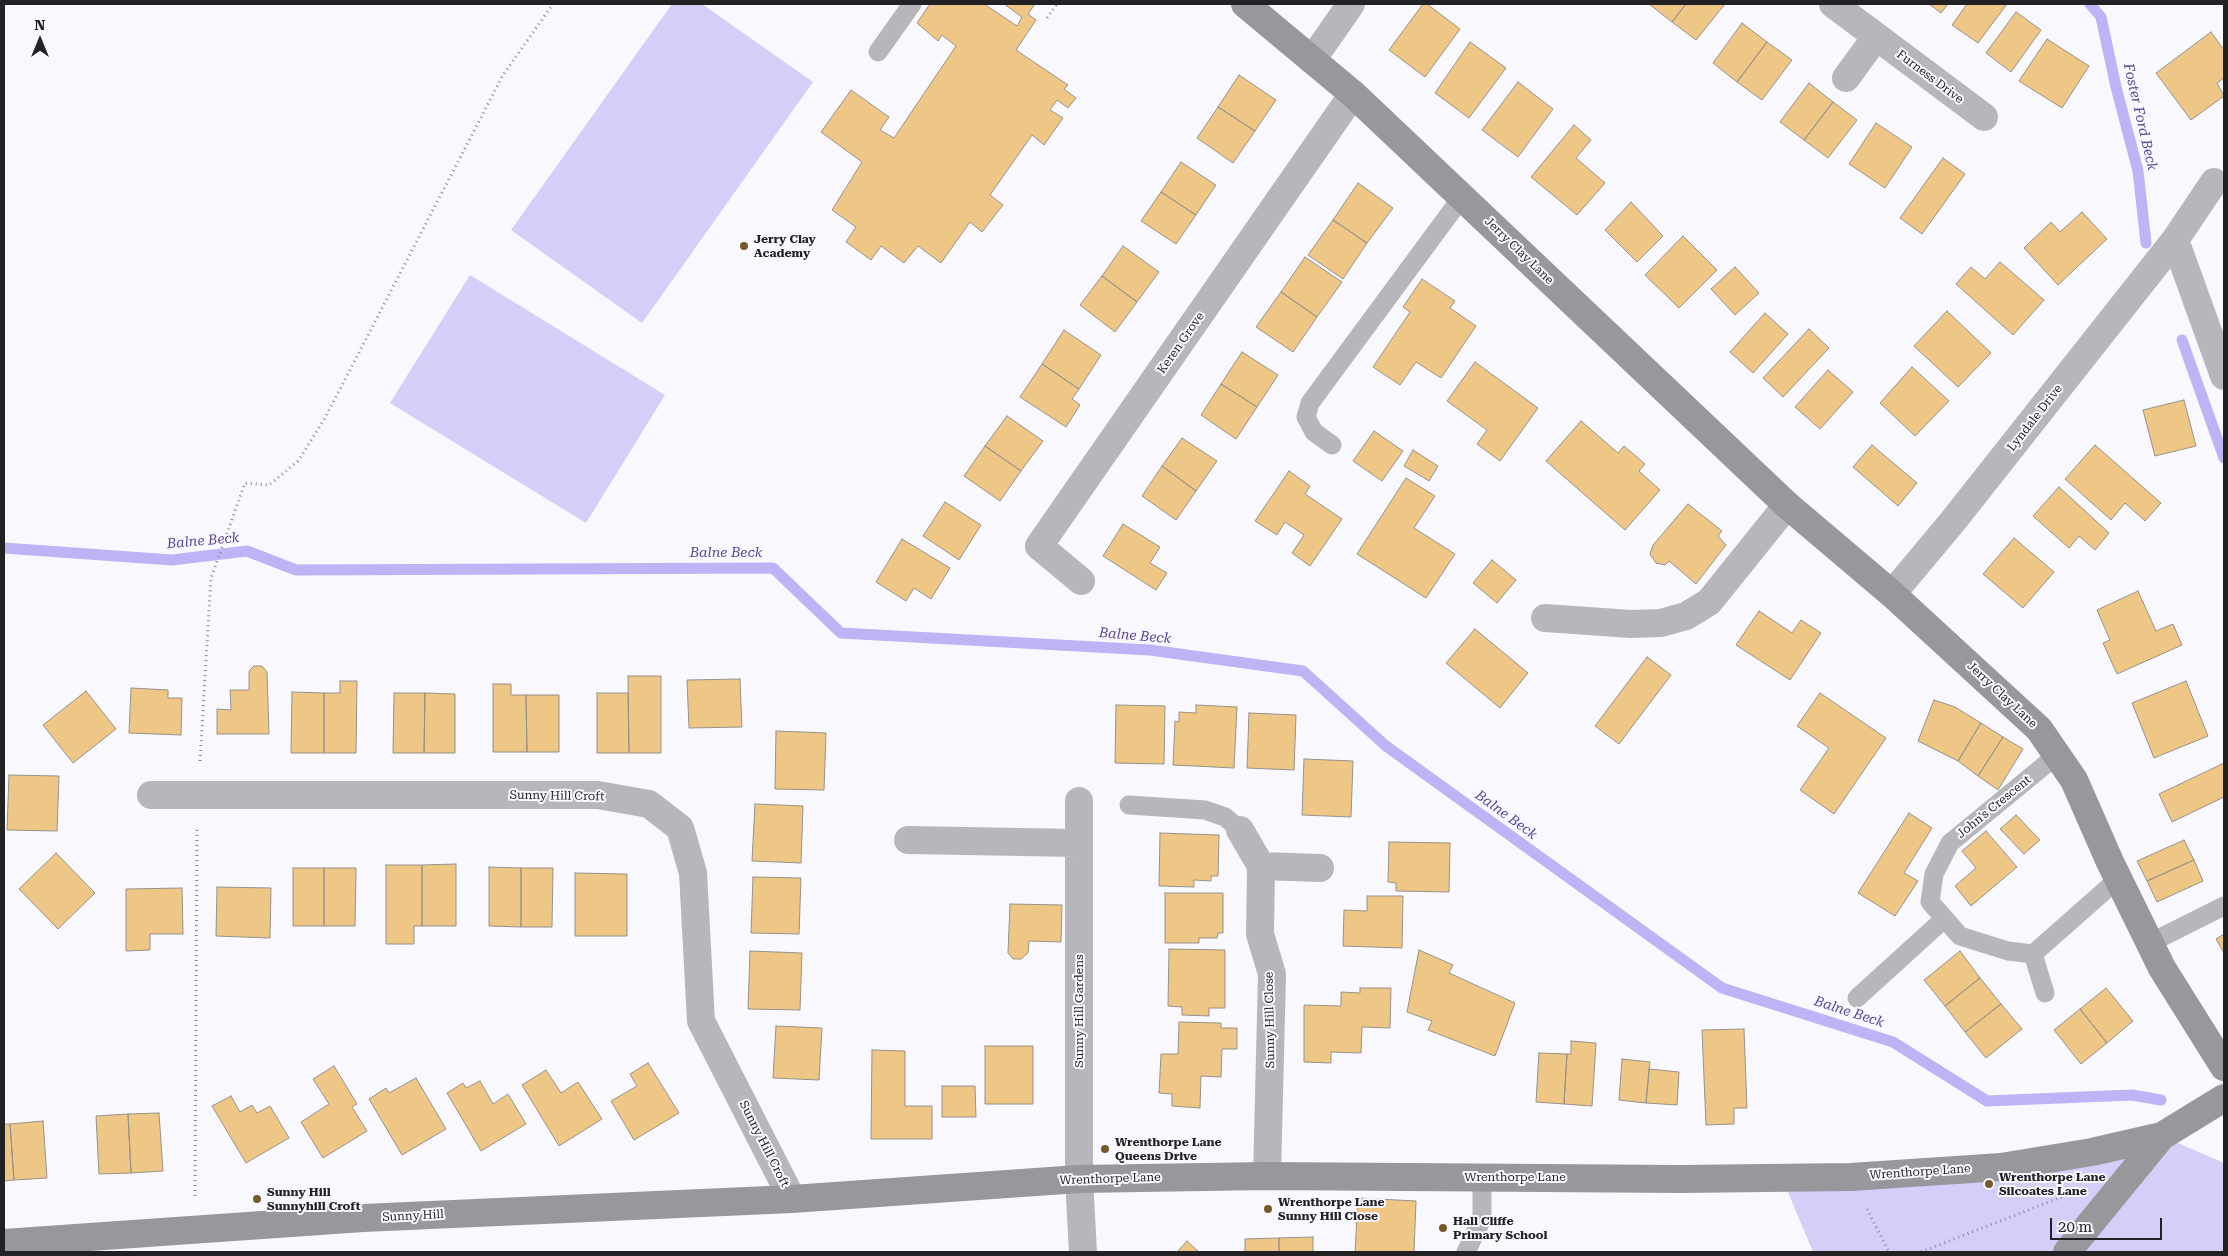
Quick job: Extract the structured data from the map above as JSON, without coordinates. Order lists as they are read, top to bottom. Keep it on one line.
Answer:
{"streets":{"street":["Furness Drive","Jerry Clay Lane","Keren Grove","Lyndale Drive","Sunny Hill Croft","Sunny Hill Gardens","Sunny Hill Close","Wrenthorpe Lane","Sunny Hill"],"lane":["John's Crescent"]},"crossings":[["Jerry Clay Lane","Keren Grove"],["Jerry Clay Lane","Lyndale Drive"],["Jerry Clay Lane","John's Crescent"],["Sunny Hill Croft","Wrenthorpe Lane"],["Sunny Hill Croft","Sunny Hill"],["Sunny Hill Gardens","Wrenthorpe Lane"],["Sunny Hill Close","Wrenthorpe Lane"],["Wrenthorpe Lane","Sunny Hill"]],"water":["Foster Ford Beck","Balne Beck"],"places":["Jerry Clay Academy","Wrenthorpe Lane Queens Drive","Wrenthorpe Lane Silcoates Lane","Sunny Hill Sunnyhill Croft","Wrenthorpe Lane Sunny Hill Close","Hall Cliffe Primary School"],"scale_bar":"20 m","north":"top"}
